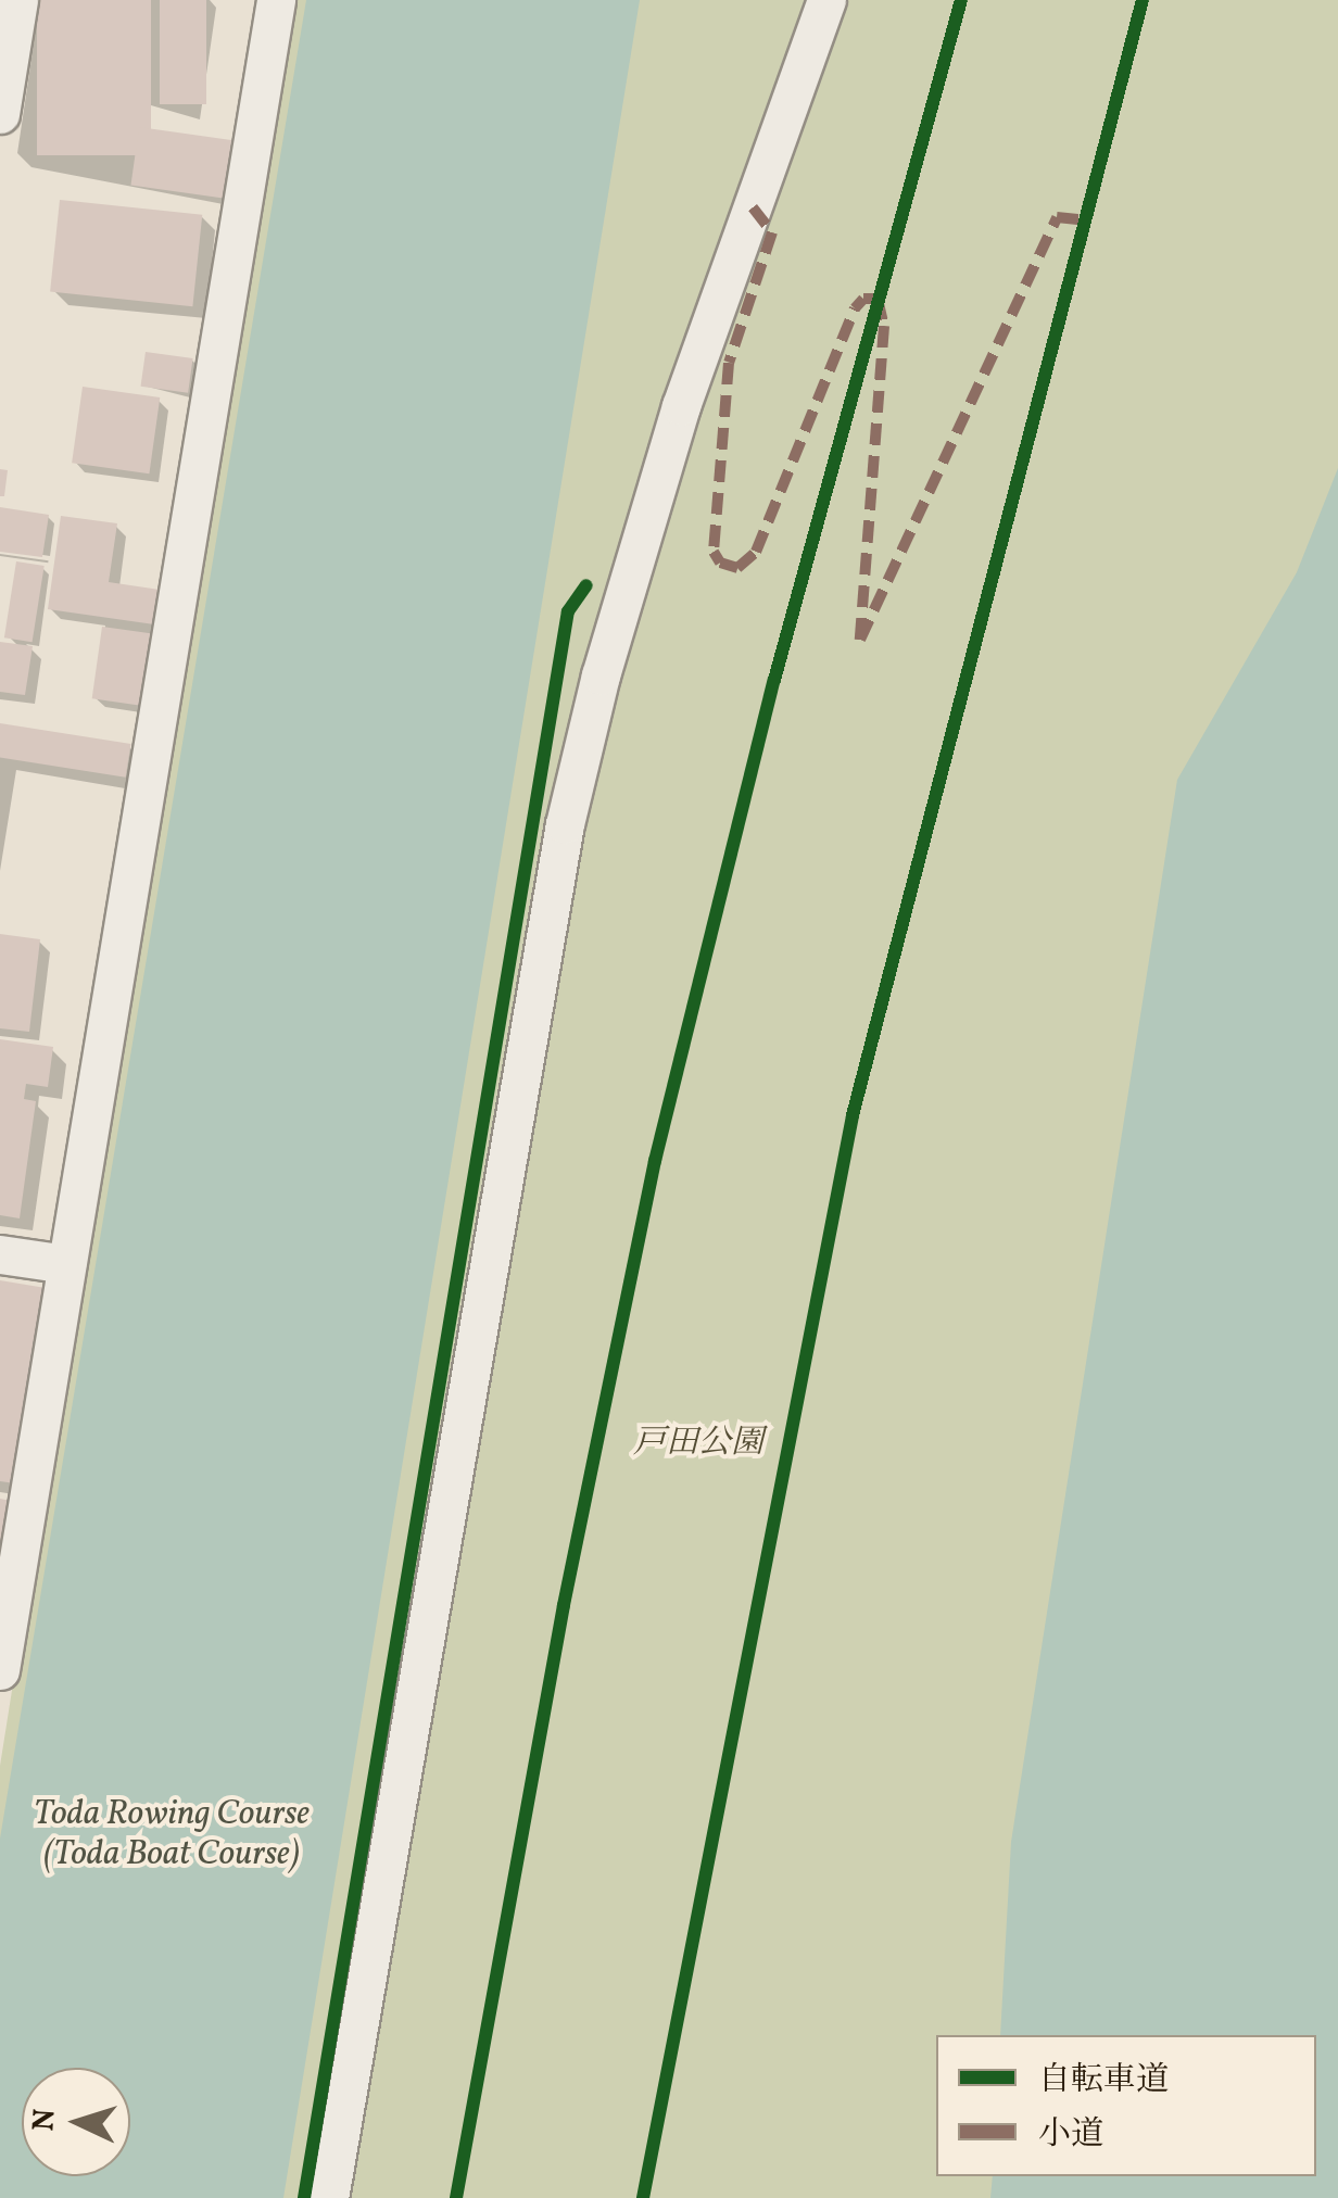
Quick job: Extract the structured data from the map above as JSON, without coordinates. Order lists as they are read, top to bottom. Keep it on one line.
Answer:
{"water":["Toda Rowing Course (Toda Boat Course)"],"parks":["戸田公園"],"legend":["自転車道","小道"],"north":"left"}
